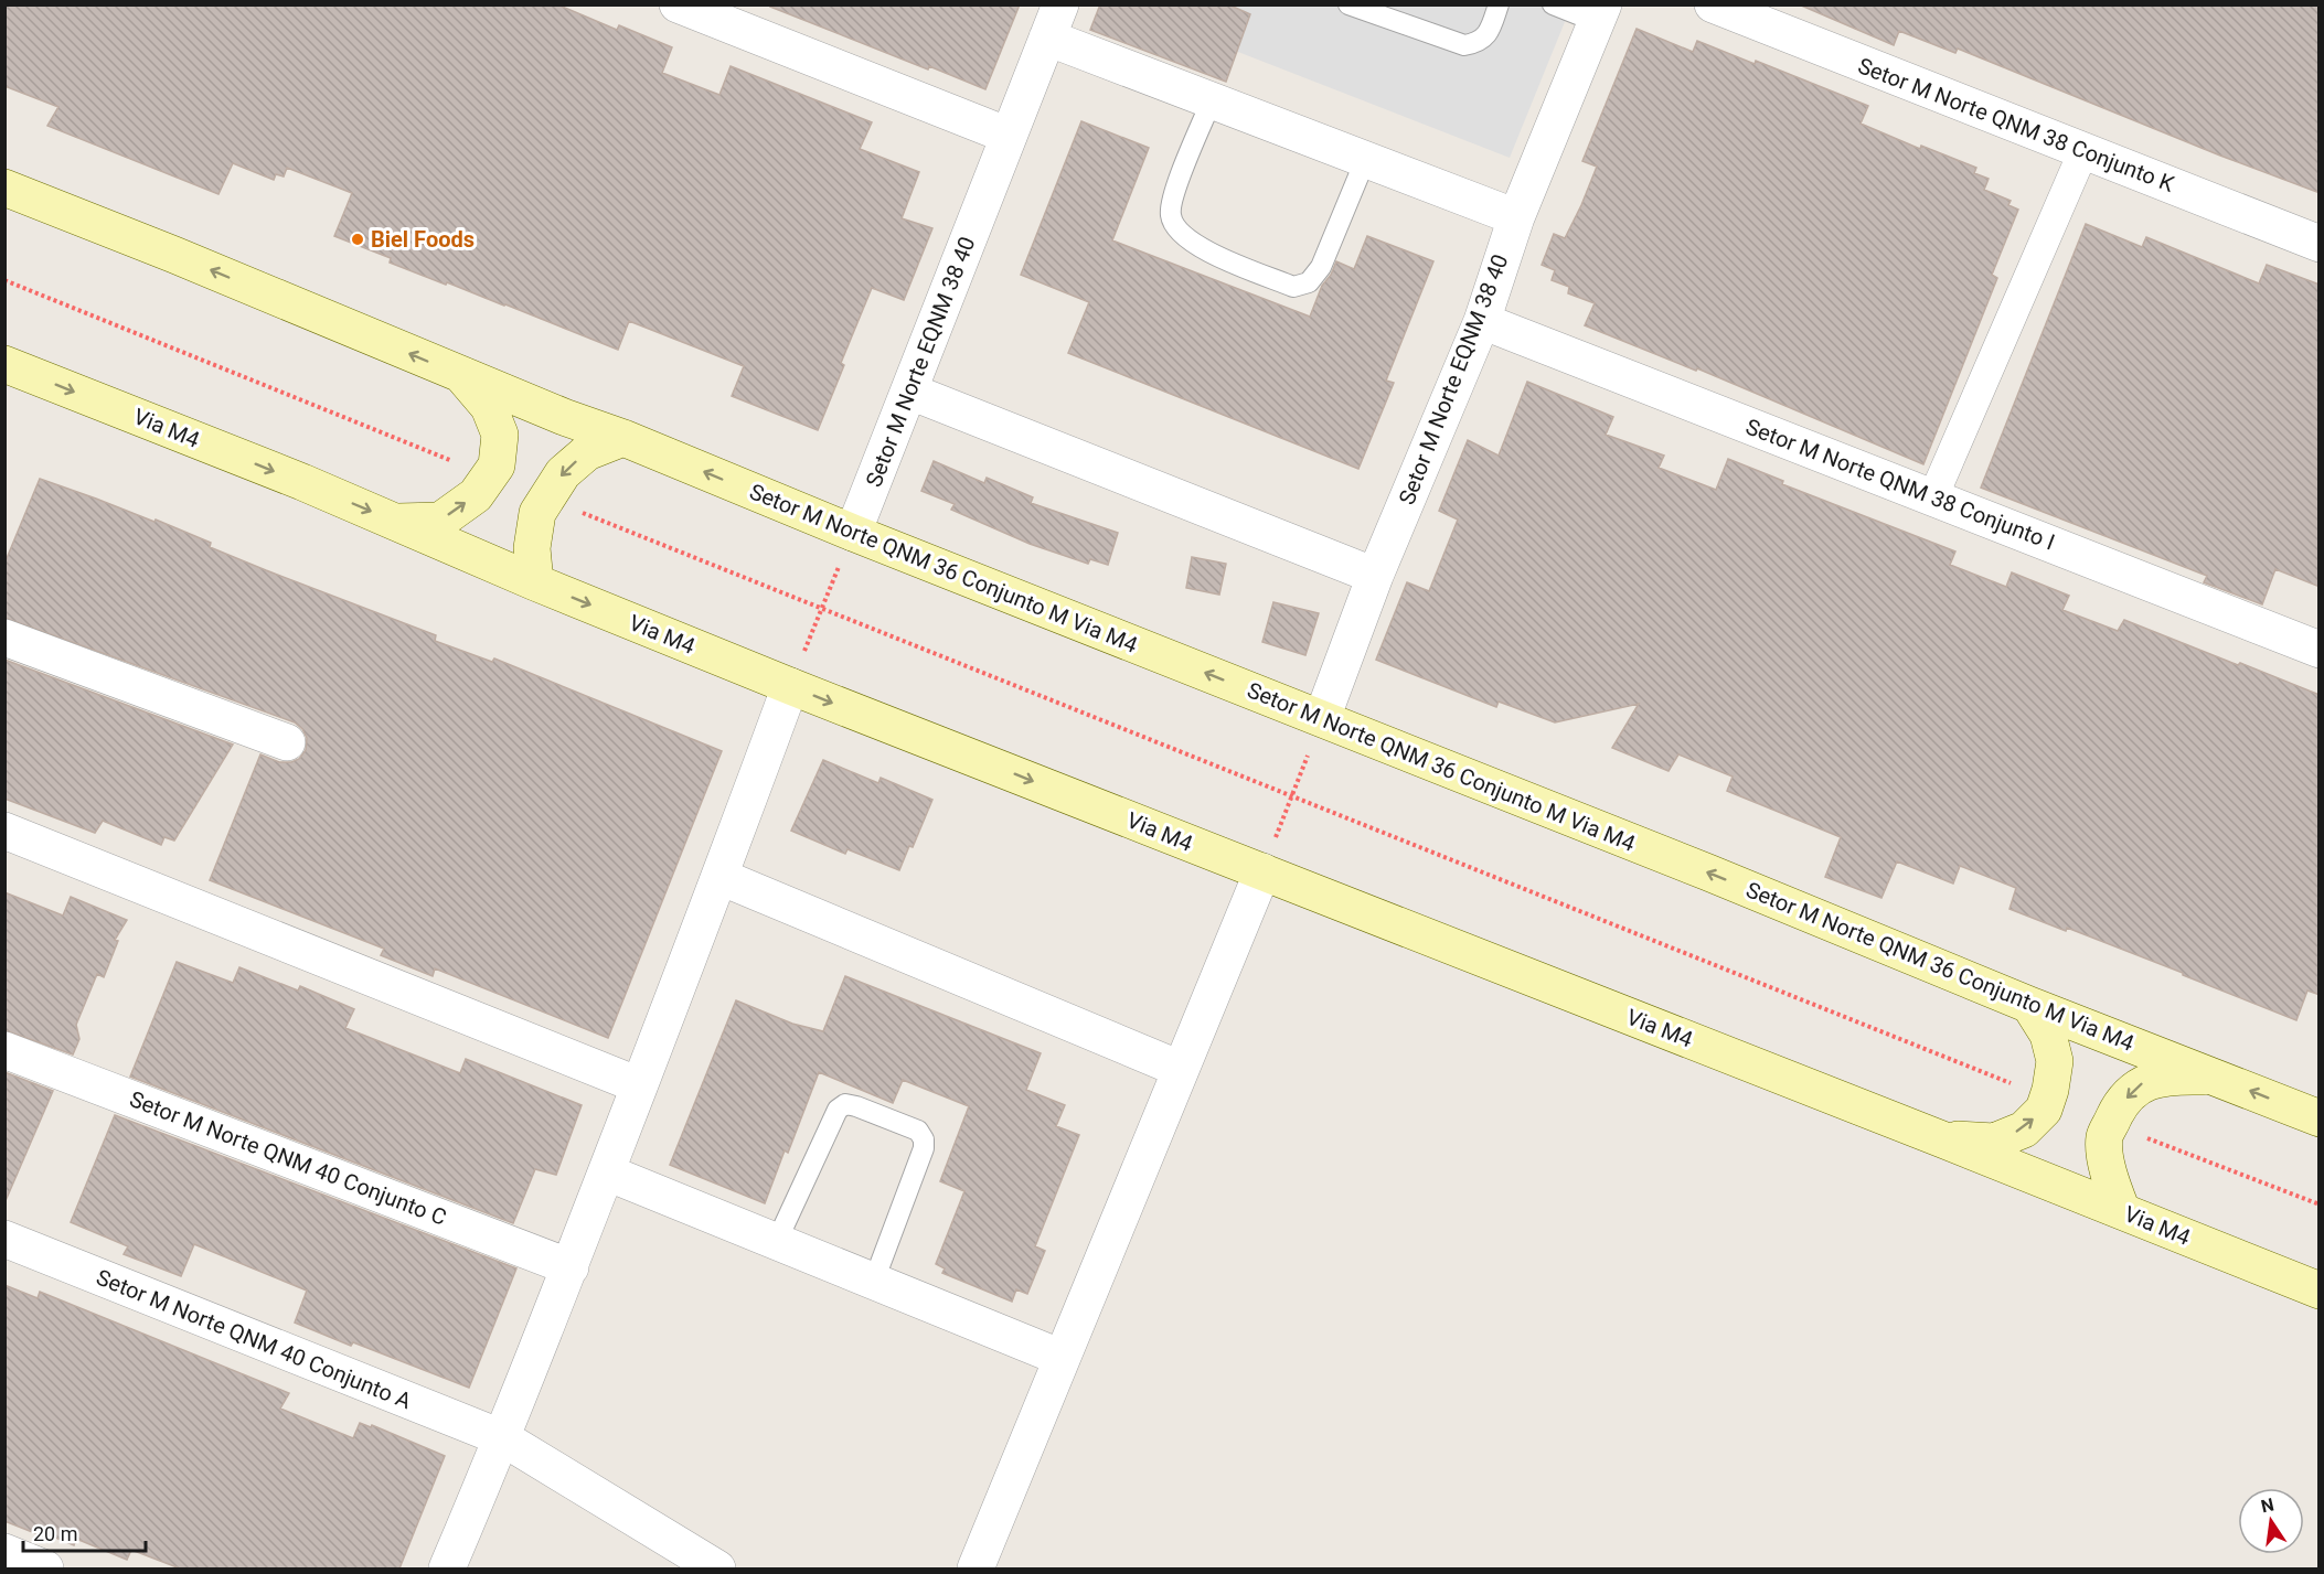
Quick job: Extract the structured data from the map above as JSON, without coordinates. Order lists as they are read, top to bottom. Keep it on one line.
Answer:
{"streets":{"main road":["Via M4","Setor M Norte QNM 36 Conjunto M Via M4"],"street":["Setor M Norte QNM 38 Conjunto K","Setor M Norte EQNM 38 40","Setor M Norte QNM 38 Conjunto I","Setor M Norte QNM 40 Conjunto C","Setor M Norte QNM 40 Conjunto A"]},"crossings":[["Setor M Norte EQNM 38 40","Setor M Norte QNM 38 Conjunto I"],["Setor M Norte EQNM 38 40","Setor M Norte QNM 36 Conjunto M Via M4"]],"one_way":["Setor M Norte QNM 36 Conjunto M Via M4"],"places":["Biel Foods"],"scale_bar":"20 m","north":"top"}
